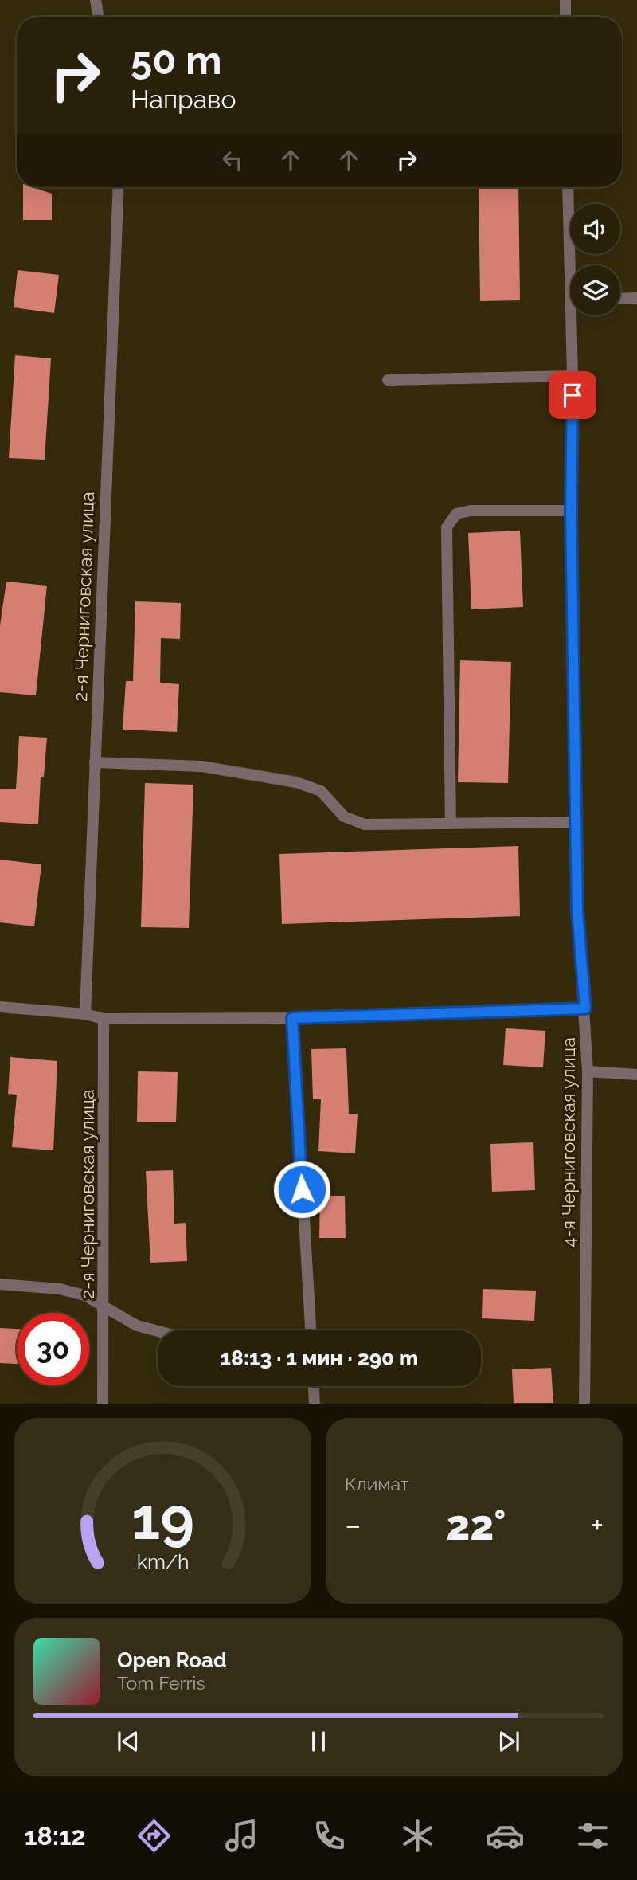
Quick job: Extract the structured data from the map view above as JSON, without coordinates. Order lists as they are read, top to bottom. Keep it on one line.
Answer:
{"streets":{"street":["2-я Черниговская улица","4-я Черниговская улица"]},"page":{"turn":["50 m","Направо"],"limit":"30","trip":"18:13 · 1 мин · 290 m","tile":"Климат","heat":["−","22°","+"],"song":["Open Road","Tom Ferris"],"tabs":"18:12","gauge":["19","km/h"]}}
